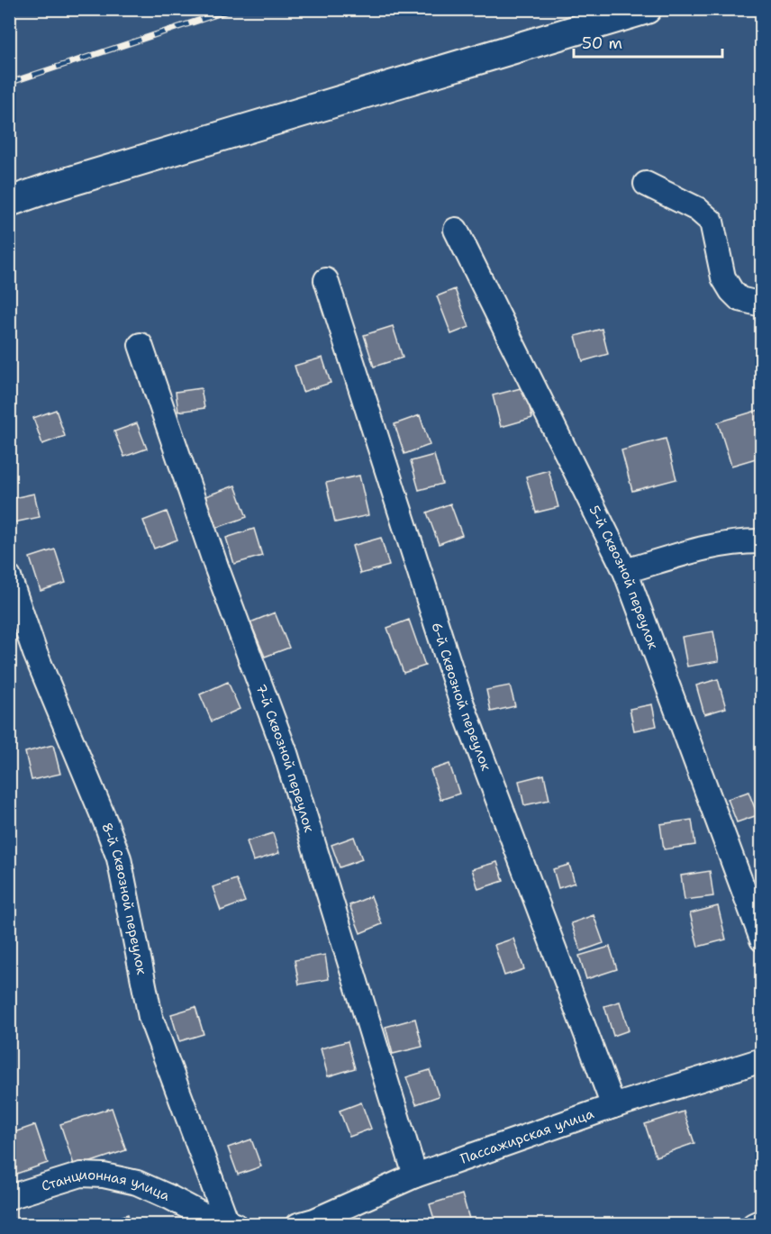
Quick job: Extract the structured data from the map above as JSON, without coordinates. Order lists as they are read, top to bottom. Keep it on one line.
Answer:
{"streets":{"street":["5-й Сквозной переулок","6-й Сквозной переулок","7-й Сквозной переулок","8-й Сквозной переулок","Пассажирская улица","Станционная улица"]},"crossings":[["6-й Сквозной переулок","Пассажирская улица"],["7-й Сквозной переулок","Пассажирская улица"],["8-й Сквозной переулок","Станционная улица"]],"scale_bar":"50 m"}
